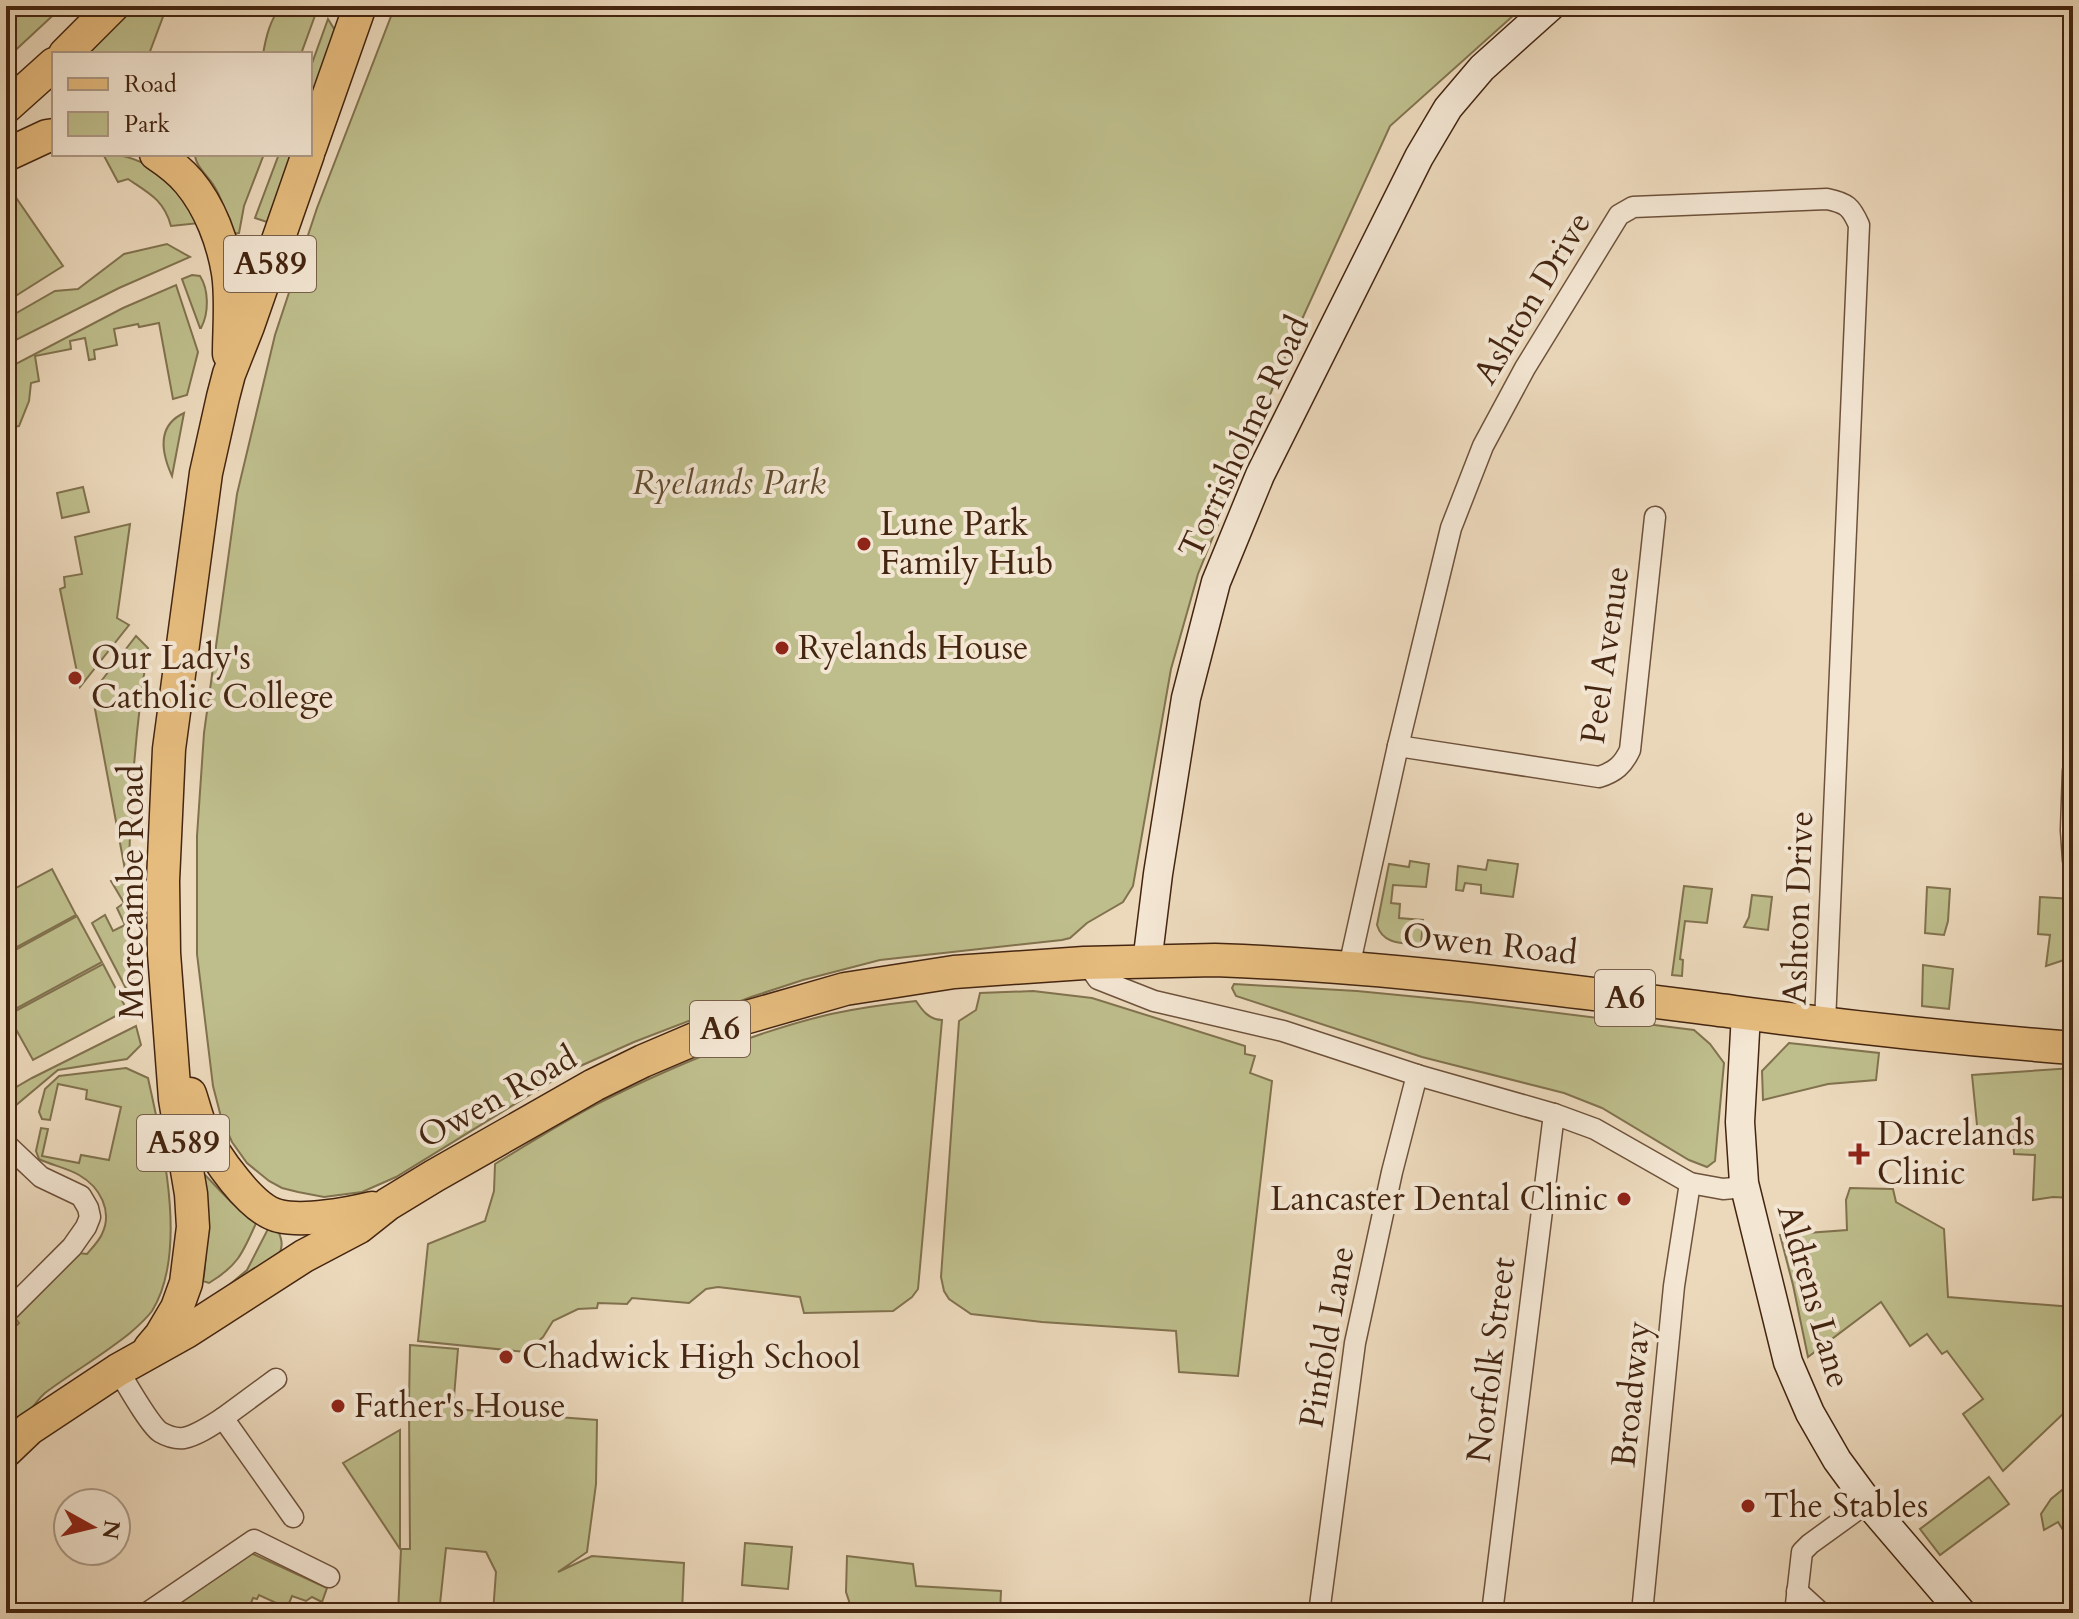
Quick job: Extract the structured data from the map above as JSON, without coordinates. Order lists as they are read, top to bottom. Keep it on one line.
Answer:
{"streets":{"main road":["A589","Torrisholme Road","Morecambe Road","Owen Road","A6","Aldrens Lane"],"street":["Ashton Drive","Peel Avenue","Pinfold Lane","Norfolk Street","Broadway"]},"crossings":[["A589","Morecambe Road"],["A589","Owen Road"],["Ashton Drive","Peel Avenue"],["Ashton Drive","Owen Road"],["Torrisholme Road","Owen Road"],["Morecambe Road","Owen Road"],["Owen Road","Aldrens Lane"],["Aldrens Lane","Norfolk Street"],["Aldrens Lane","Broadway"]],"parks":["Ryelands Park"],"places":{"other":["Lune Park Family Hub","Ryelands House","Our Lady's Catholic College","Lancaster Dental Clinic","Chadwick High School","Father's House","The Stables"],"health":["Dacrelands Clinic"]},"legend":["Road","Park"],"north":"right"}
